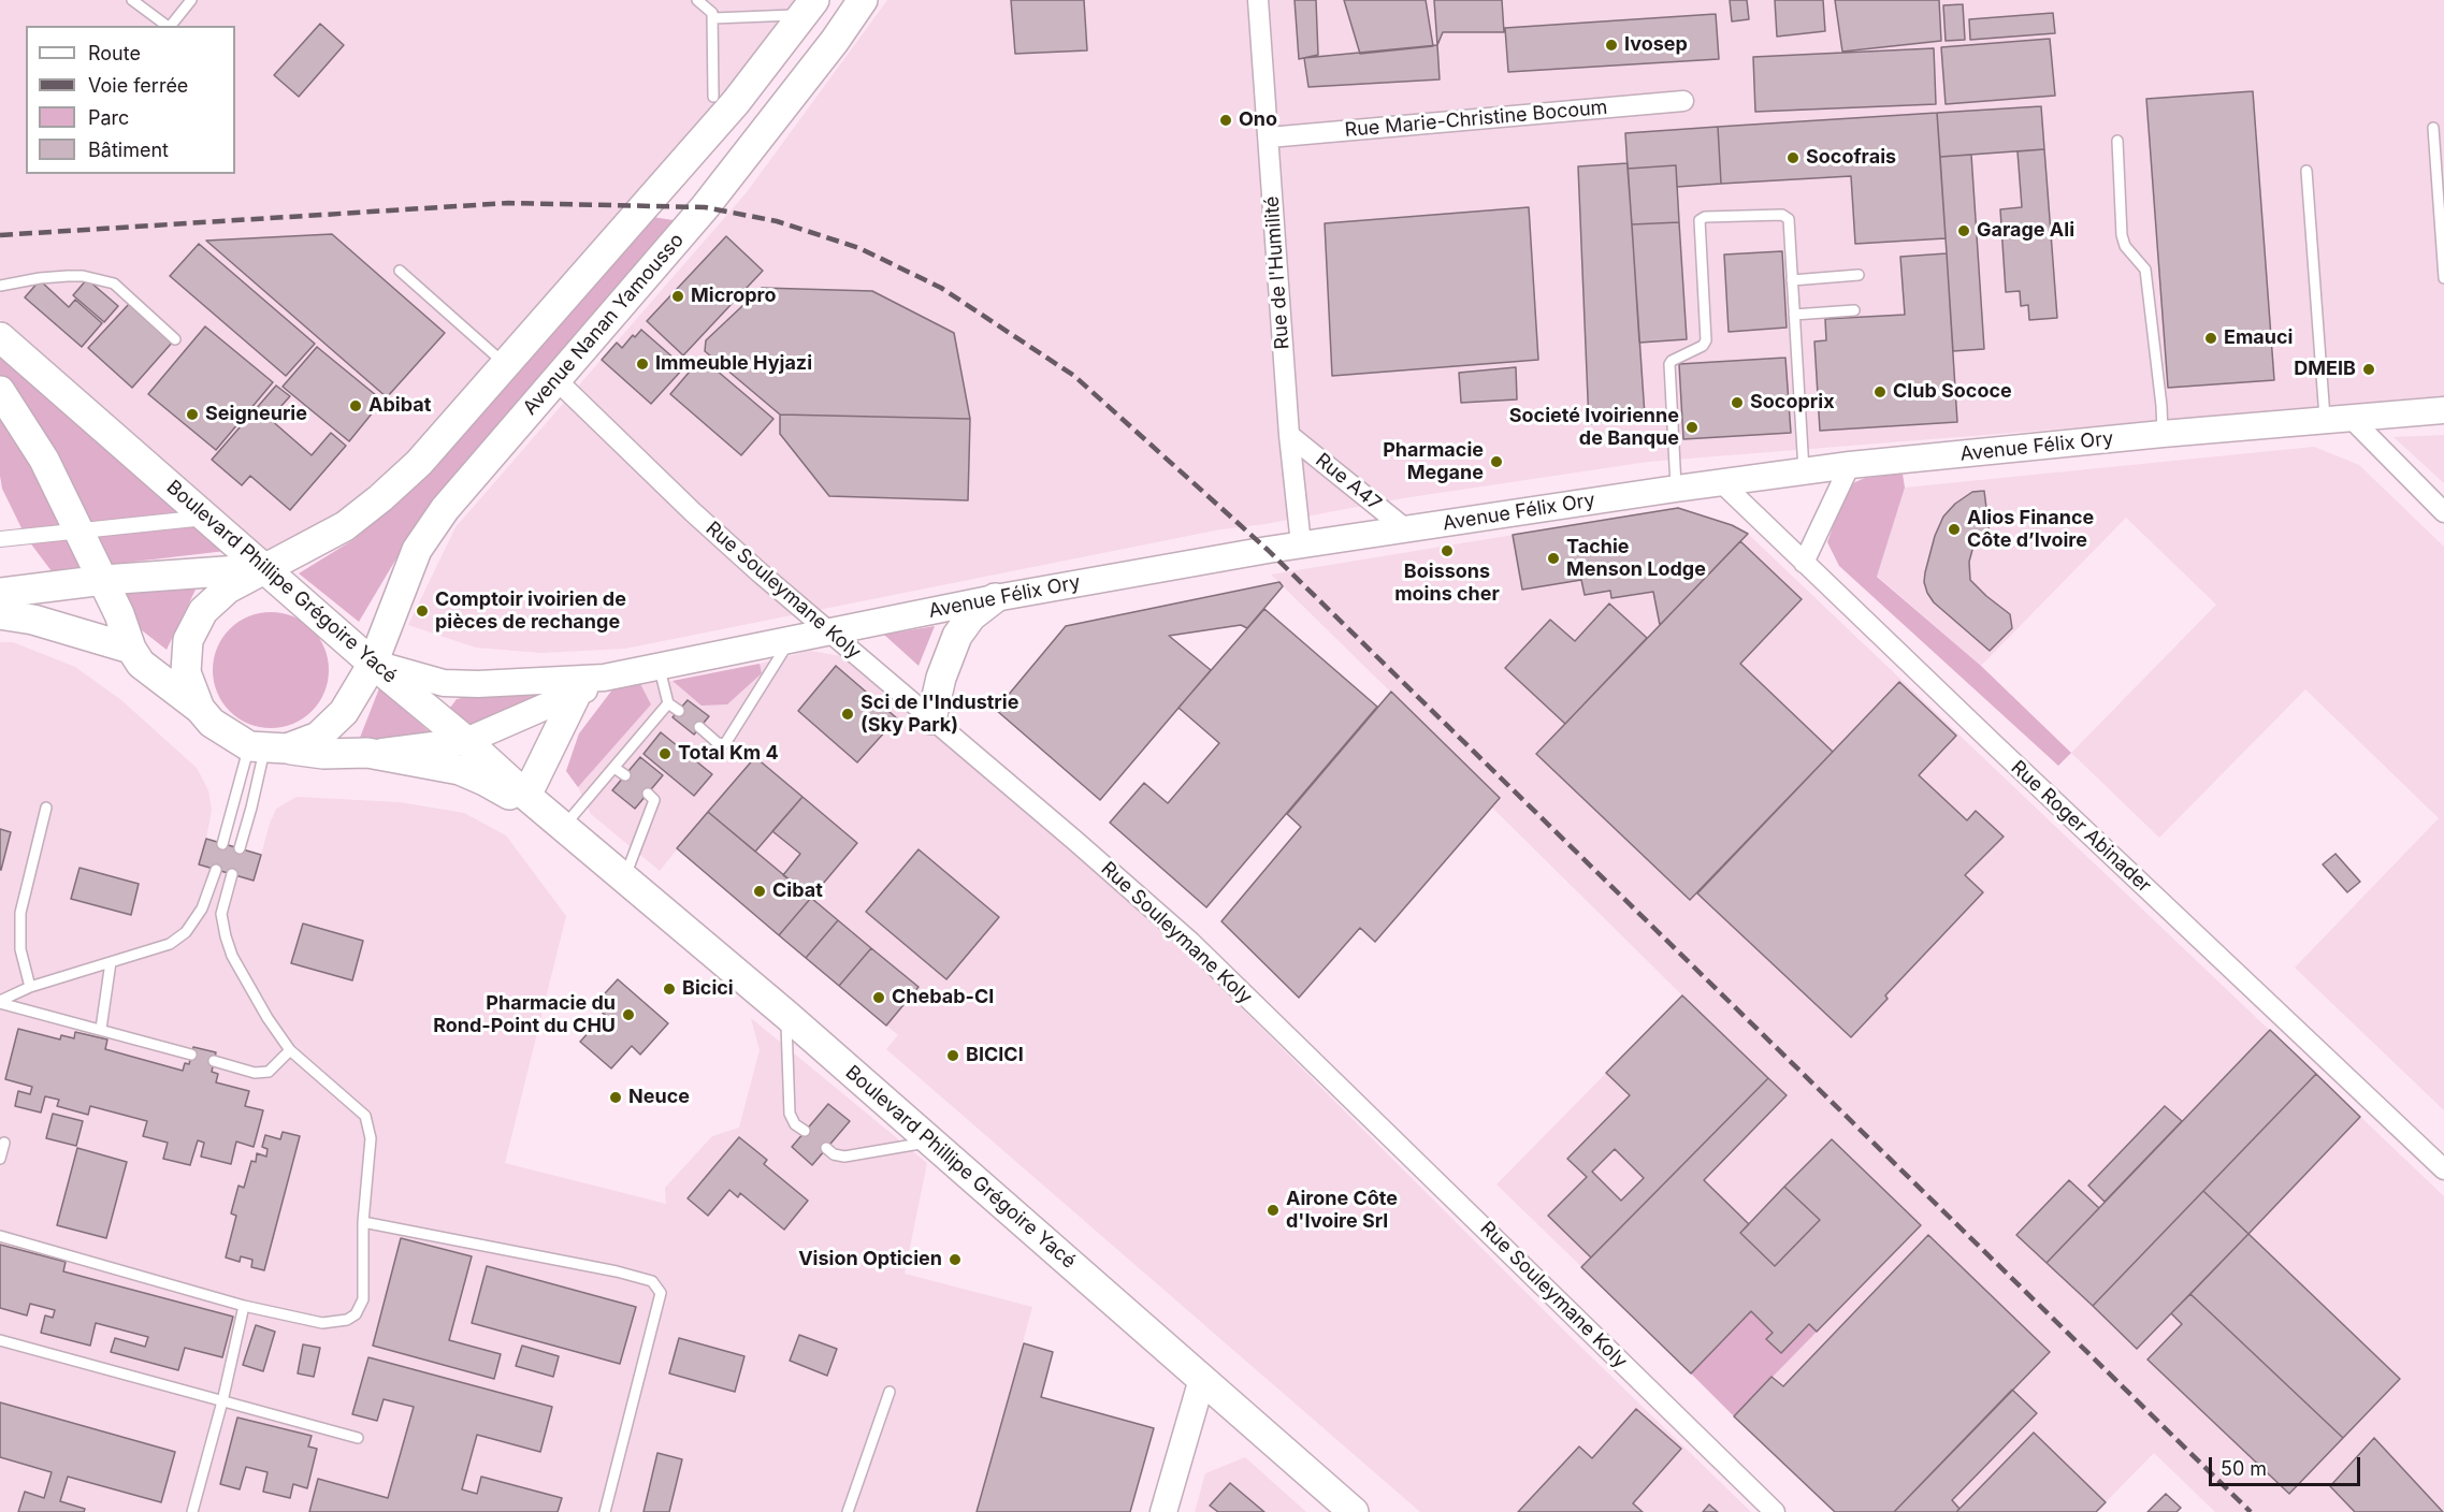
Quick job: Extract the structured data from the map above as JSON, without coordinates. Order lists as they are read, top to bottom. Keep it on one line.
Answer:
{"streets":{"main road":["Avenue Nanan Yamousso","Boulevard Phillipe Grégoire Yacé"],"street":["Rue Marie-Christine Bocoum","Rue de l'Humilité","Avenue Félix Ory","Rue A47","Rue Souleymane Koly","Rue Roger Abinader"]},"crossings":[["Rue Marie-Christine Bocoum","Rue de l'Humilité"],["Rue de l'Humilité","Avenue Félix Ory"],["Rue de l'Humilité","Rue A47"],["Avenue Nanan Yamousso","Avenue Félix Ory"],["Avenue Nanan Yamousso","Boulevard Phillipe Grégoire Yacé"],["Avenue Nanan Yamousso","Rue Souleymane Koly"],["Avenue Félix Ory","Rue A47"],["Avenue Félix Ory","Boulevard Phillipe Grégoire Yacé"],["Avenue Félix Ory","Rue Souleymane Koly"],["Avenue Félix Ory","Rue Roger Abinader"]],"places":["Ivosep","Ono","Socofrais","Garage Ali","Micropro","Emauci","Immeuble Hyjazi","DMEIB","Club Sococe","Socoprix","Abibat","Seigneurie","Societé Ivoirienne de Banque","Pharmacie Megane","Alios Finance Côte d’Ivoire","Boissons moins cher","Tachie Menson Lodge","Comptoir ivoirien de pièces de rechange","Sci de l'Industrie (Sky Park)","Total Km 4","Cibat","Bicici","Chebab-CI","Pharmacie du Rond-Point du CHU","BICICI","Neuce","Airone Côte d'Ivoire Srl","Vision Opticien"],"legend":["Route","Voie ferrée","Parc","Bâtiment"],"scale_bar":"50 m"}
